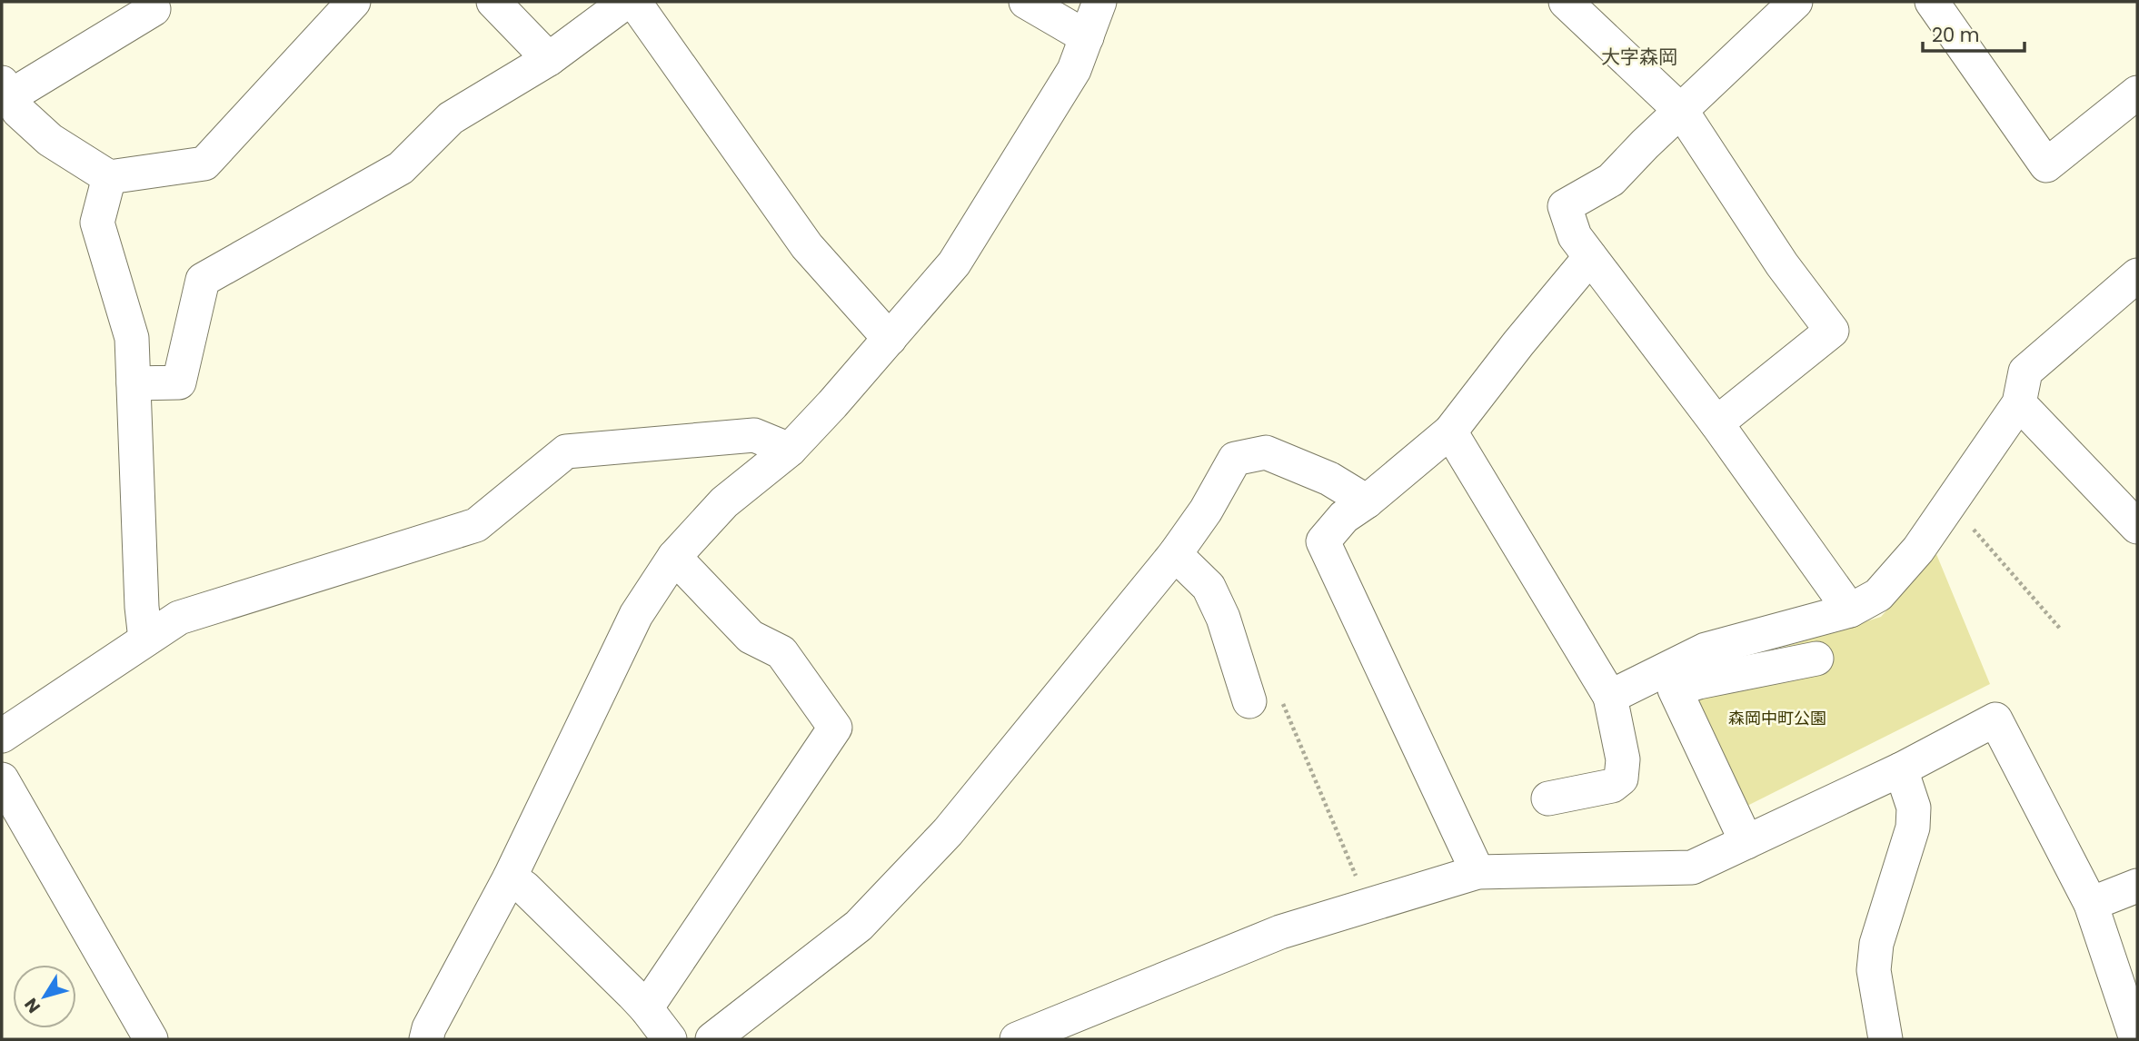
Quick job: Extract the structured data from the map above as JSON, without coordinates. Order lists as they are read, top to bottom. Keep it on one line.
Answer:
{"districts":["大字森岡"],"parks":["森岡中町公園"],"scale_bar":"20 m","north":"bottom left"}
